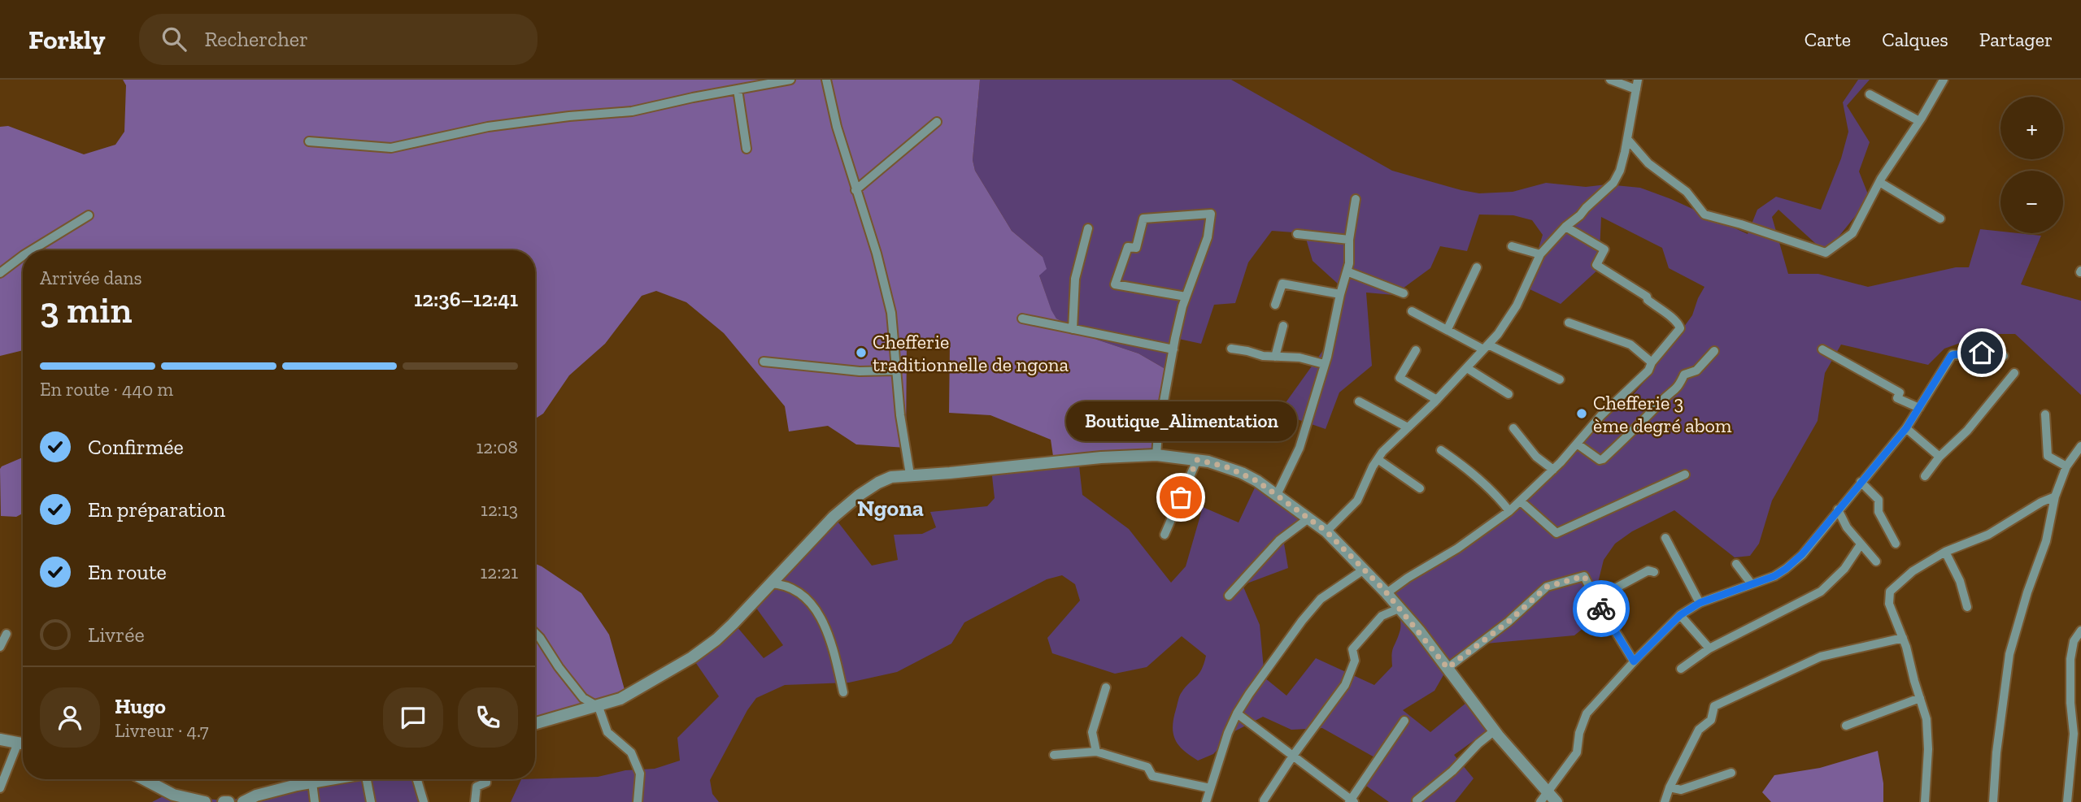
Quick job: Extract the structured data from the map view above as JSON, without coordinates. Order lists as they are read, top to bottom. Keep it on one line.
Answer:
{"districts":["Ngona"],"places":["Chefferie traditionnelle de ngona","Chefferie 3 ème degré abom","Boutique_Alimentation"],"page":{"header":"Forkly","search":"Rechercher","nav":["Carte","Calques","Partager"],"map_buttons":["+","−"],"heading":["3 min","Arrivée dans","12:36–12:41"],"panel":["Hugo","Livreur · 4.7"],"bar":"En route · 440 m","bubble":"Boutique_Alimentation","list":[["Confirmée","12:08"],["En préparation","12:13"],["En route","12:21"],"Livrée"]}}
